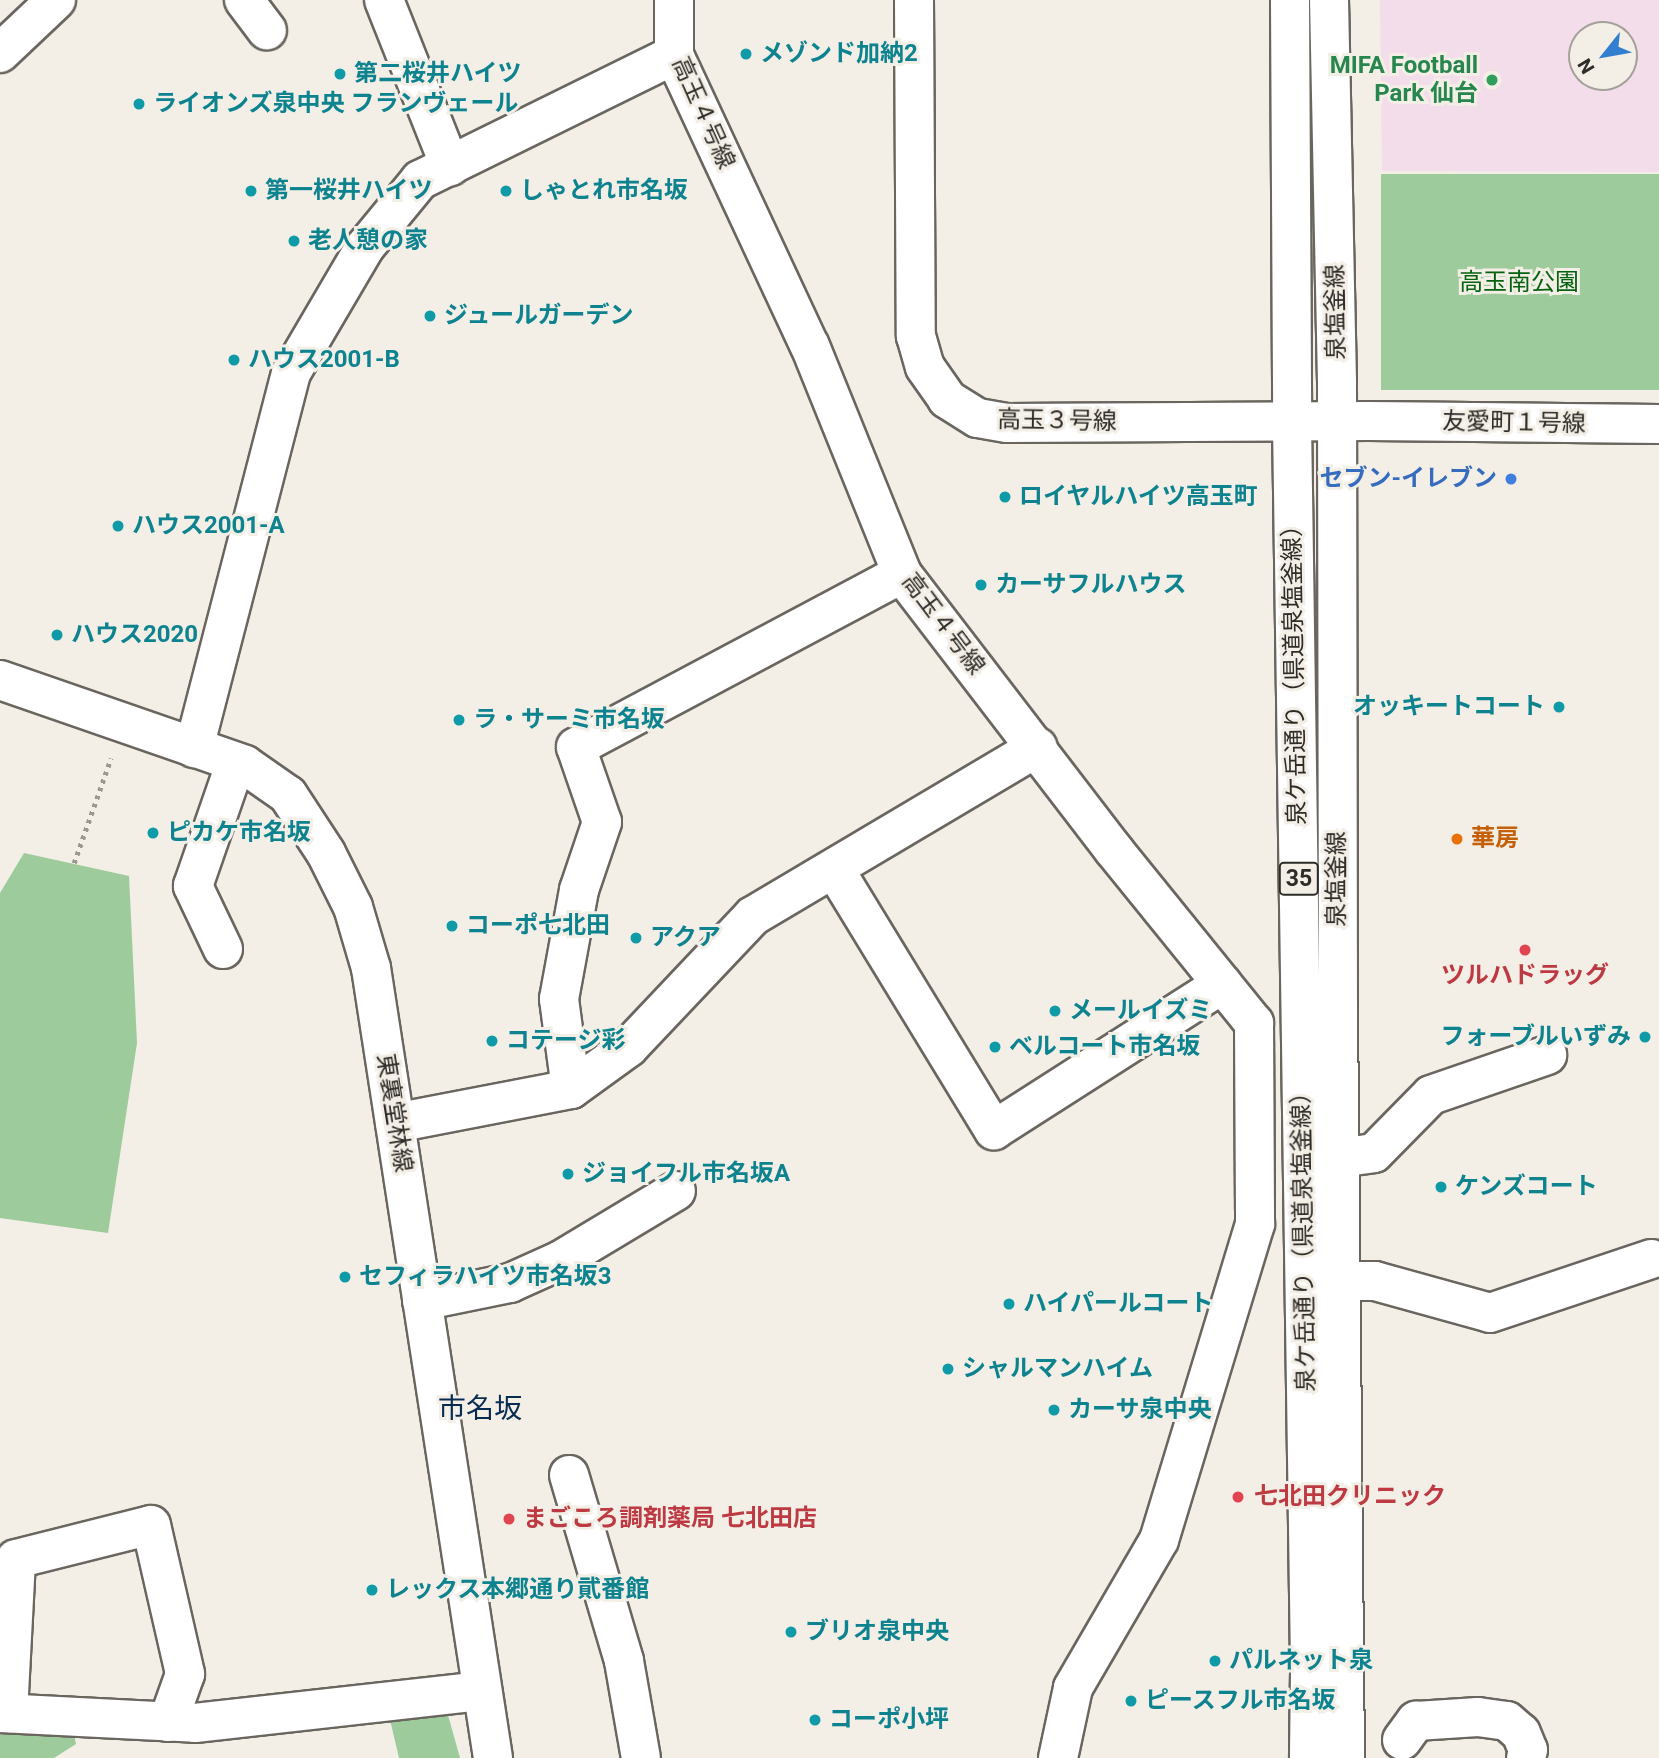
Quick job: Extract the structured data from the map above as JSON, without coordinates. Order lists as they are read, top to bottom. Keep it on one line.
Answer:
{"streets":{"street":["高玉４号線","泉塩釜線","高玉３号線","友愛町１号線","泉ケ岳通り（県道泉塩釜線）","35","東裏堂林線"]},"crossings":[["泉塩釜線","高玉３号線"],["泉塩釜線","友愛町１号線"],["泉塩釜線","泉ケ岳通り（県道泉塩釜線）"],["高玉３号線","友愛町１号線"],["高玉３号線","泉ケ岳通り（県道泉塩釜線）"]],"districts":["市名坂"],"parks":["高玉南公園"],"places":["メゾンド加納2","第二桜井ハイツ","MIFA Football Park 仙台","ライオンズ泉中央 フランヴェール","第一桜井ハイツ","しゃとれ市名坂","老人憩の家","ジュールガーデン","ハウス2001-B","セブン-イレブン","ロイヤルハイツ高玉町","ハウス2001-A","カーサフルハウス","ハウス2020","オッキートコート","ラ・サーミ市名坂","ピカケ市名坂","華房","コーポ七北田","アクア","ツルハドラッグ","メールイズミ","フォーブルいずみ","コテージ彩","ベルコート市名坂","ジョイフル市名坂A","ケンズコート","セフィラハイツ市名坂3","ハイパールコート","シャルマンハイム","カーサ泉中央","七北田クリニック","まごころ調剤薬局 七北田店","レックス本郷通り貮番館","ブリオ泉中央","パルネット泉","ピースフル市名坂","コーポ小坪"],"north":"bottom left"}
